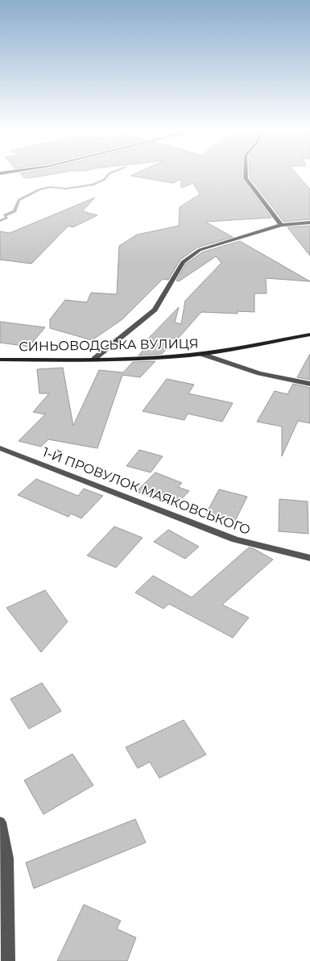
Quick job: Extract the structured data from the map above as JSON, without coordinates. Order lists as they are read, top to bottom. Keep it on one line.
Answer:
{"streets":{"main road":["СИНЬОВОДСЬКА ВУЛИЦЯ"],"street":["1-Й ПРОВУЛОК МАЯКОВСЬКОГО"]}}
